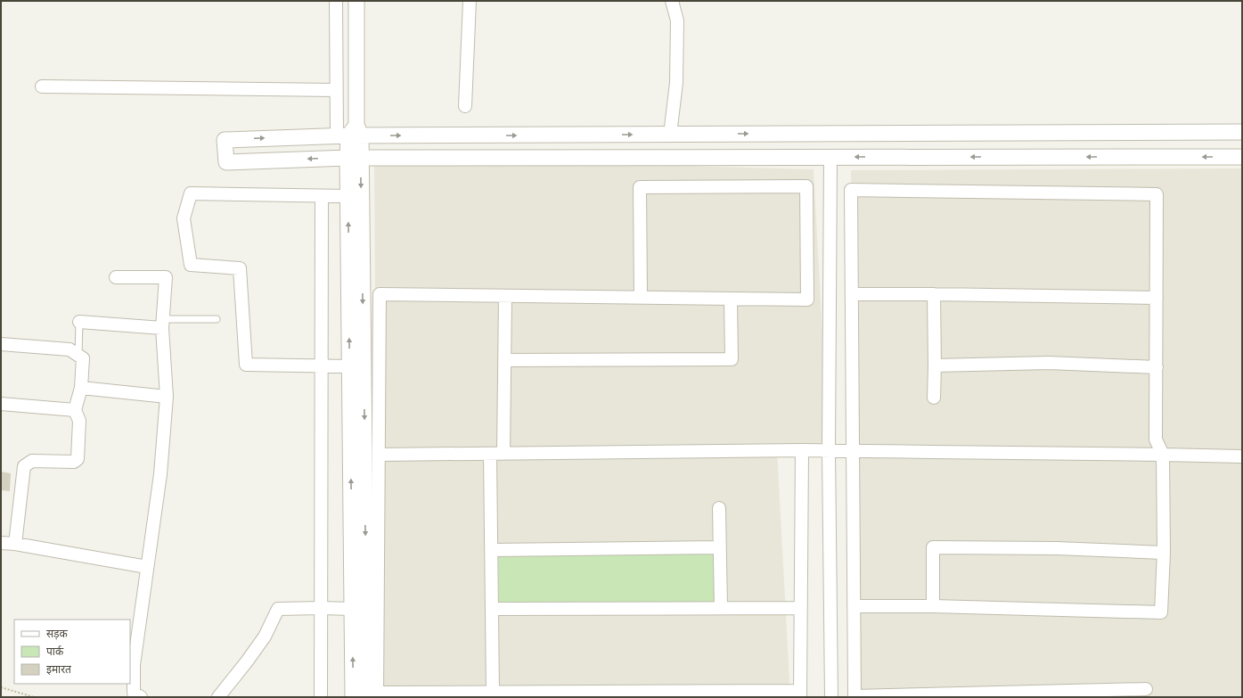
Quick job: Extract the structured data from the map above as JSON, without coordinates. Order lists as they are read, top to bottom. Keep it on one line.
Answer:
{"legend":["सड़क","पार्क","इमारत"]}
